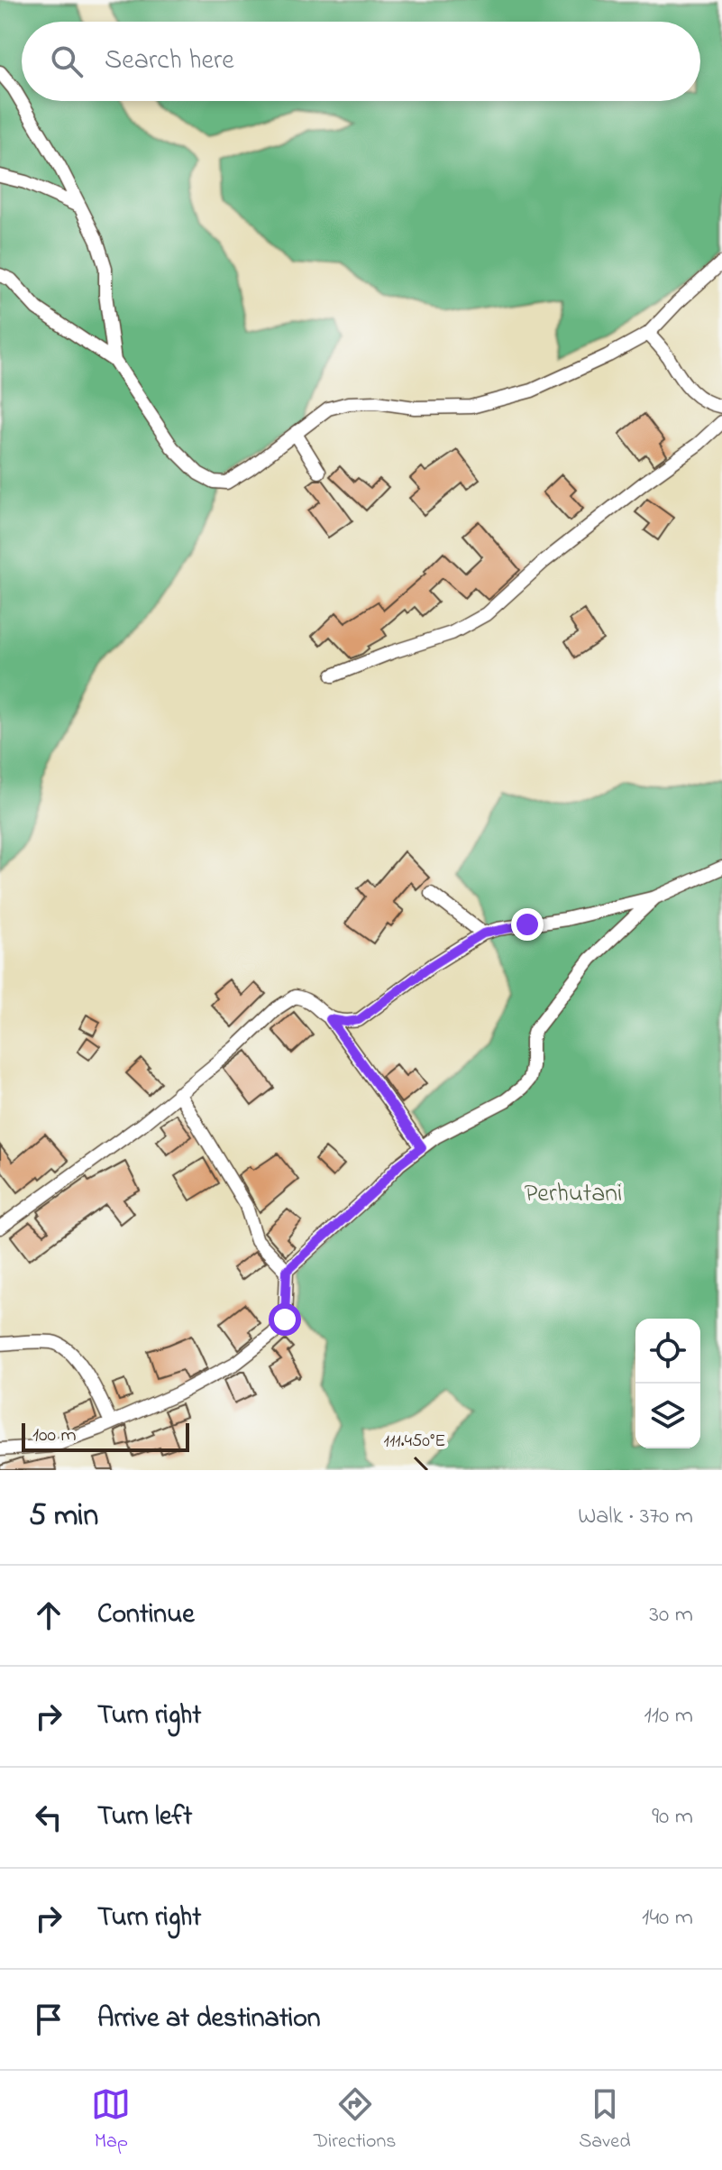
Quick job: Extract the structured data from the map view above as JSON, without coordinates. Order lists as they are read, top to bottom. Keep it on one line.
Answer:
{"parks":["Perhutani"],"scale_bar":"100 m","page":{"search":"Search here","scale":"100 m","heading":["5 min","Walk · 370 m"],"list":[["Continue","30 m"],["Turn right","110 m"],["Turn left","90 m"],["Turn right","140 m"],"Arrive at destination"],"nav":["Map","Directions","Saved"]},"coordinates":["111.450°E"]}
